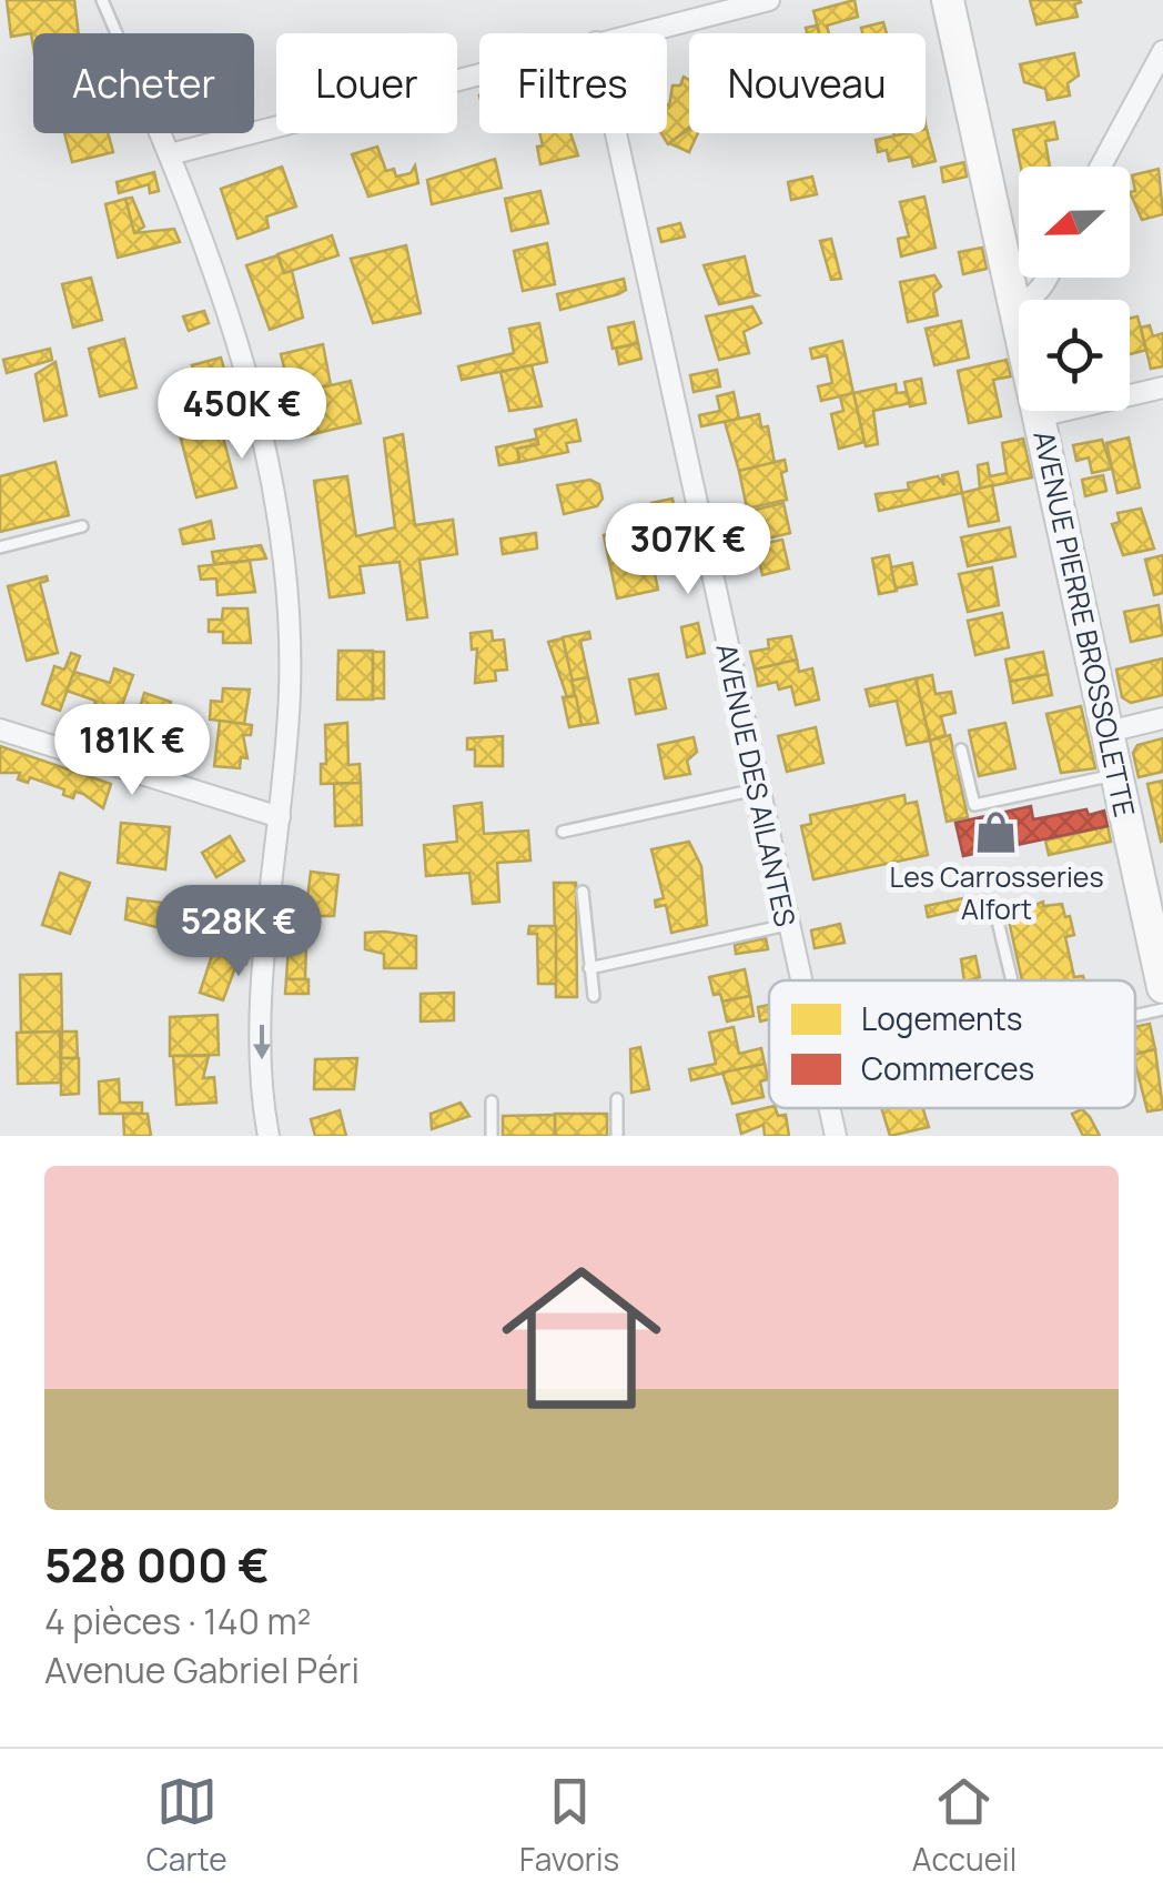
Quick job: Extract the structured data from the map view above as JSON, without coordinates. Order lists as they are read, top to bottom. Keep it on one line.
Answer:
{"streets":{"street":["AVENUE PIERRE BROSSOLETTE","AVENUE DES AILANTES"]},"places":{"shop":["Les Carrosseries Alfort"]},"legend":["Logements","Commerces"],"north":"left","page":{"chip":["Acheter","Louer","Filtres","Nouveau"],"price":["450K €","307K €","181K €","528K €"],"list":[{"name":"528 000 €","note":"4 pièces · 140 m² · Avenue Gabriel Péri"}],"tabs":["Carte","Favoris","Accueil"]}}
